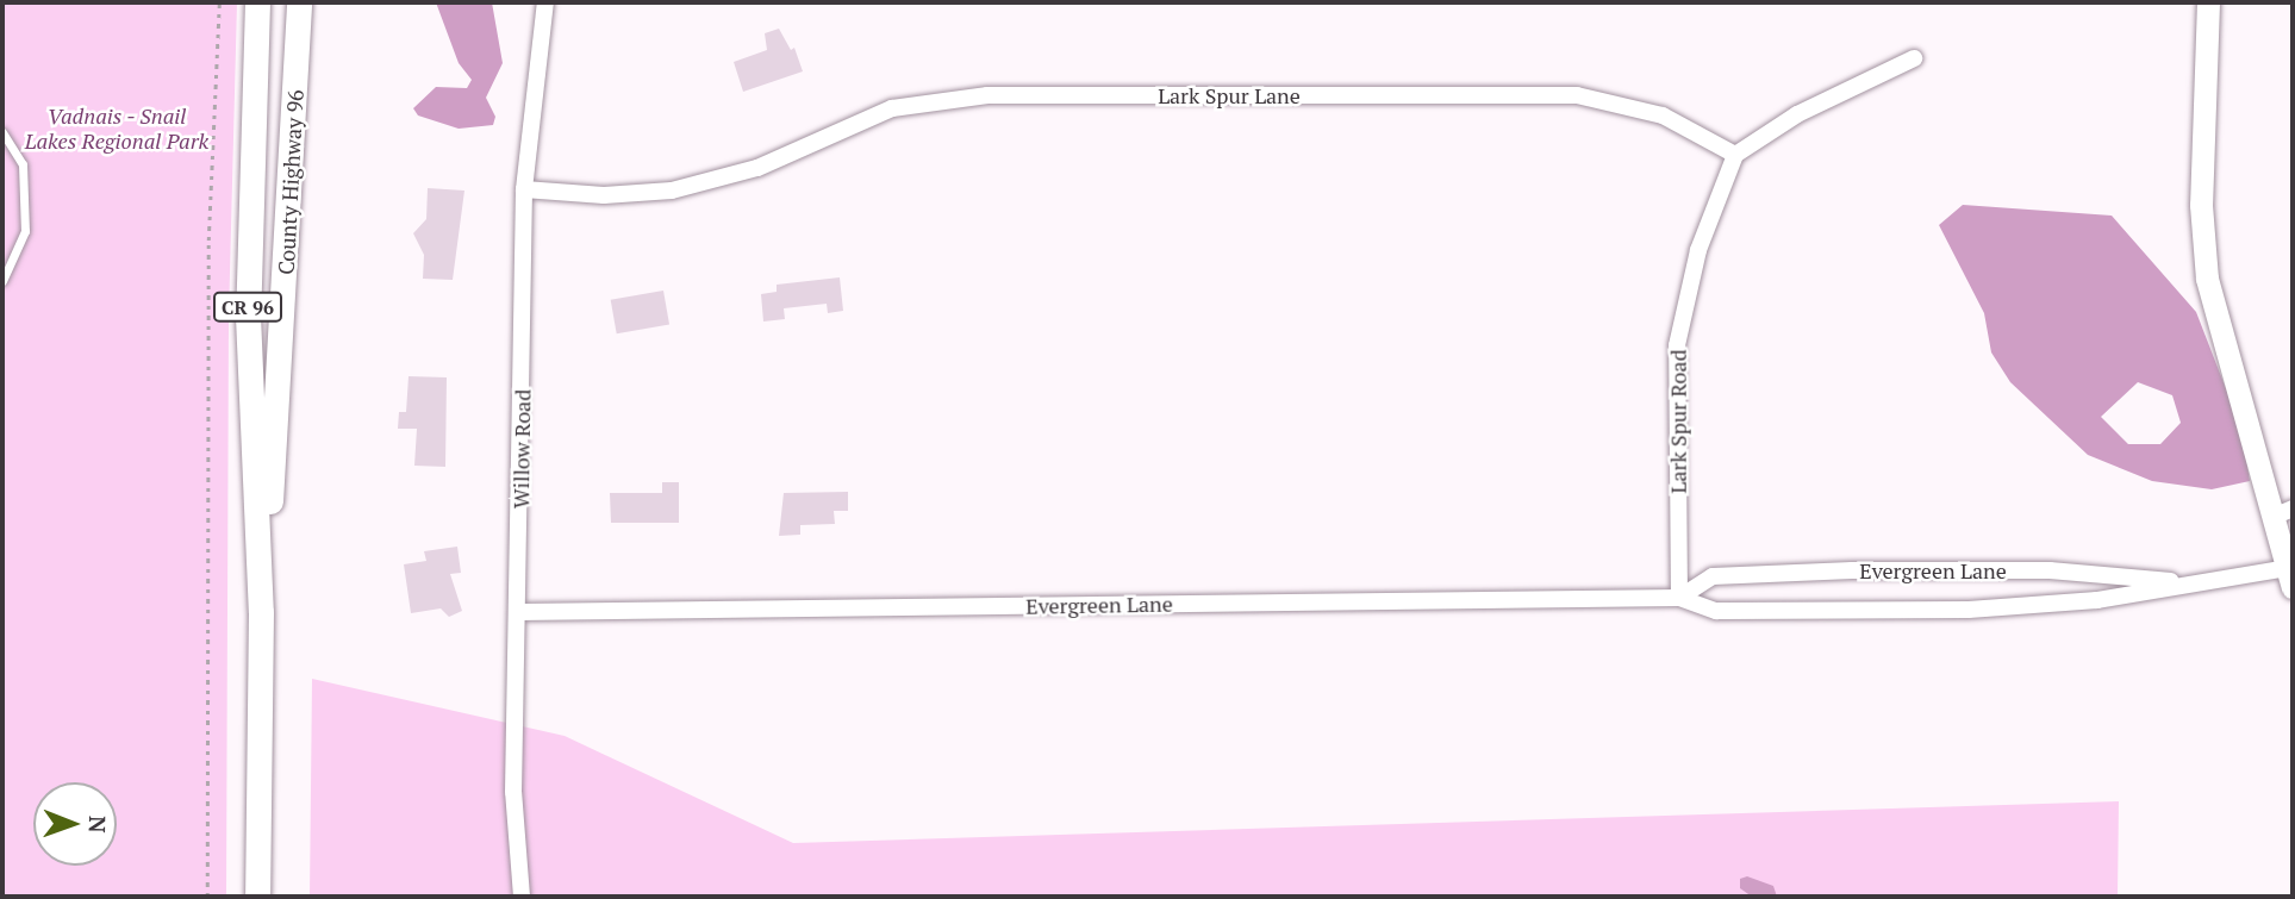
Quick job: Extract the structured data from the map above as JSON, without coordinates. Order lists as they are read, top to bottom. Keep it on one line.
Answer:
{"streets":{"main road":["County Highway 96","CR 96"],"street":["Lark Spur Lane","Lark Spur Road","Willow Road","Evergreen Lane"]},"crossings":[["Lark Spur Lane","Lark Spur Road"],["Lark Spur Lane","Willow Road"],["Lark Spur Road","Evergreen Lane"],["Willow Road","Evergreen Lane"]],"parks":["Vadnais - Snail Lakes Regional Park"],"north":"right"}
